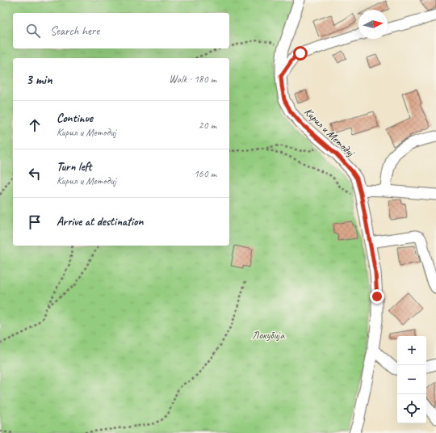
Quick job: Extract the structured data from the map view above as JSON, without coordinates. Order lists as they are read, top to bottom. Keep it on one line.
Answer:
{"streets":{"street":["Кирил и Методиј"]},"parks":["Локубија"],"north":"right","page":{"search":"Search here","heading":["3 min","Walk · 180 m"],"list":[["Continue","Кирил и Методиј","20 m"],["Turn left","Кирил и Методиј","160 m"],"Arrive at destination"],"map_buttons":["+","−"]}}
